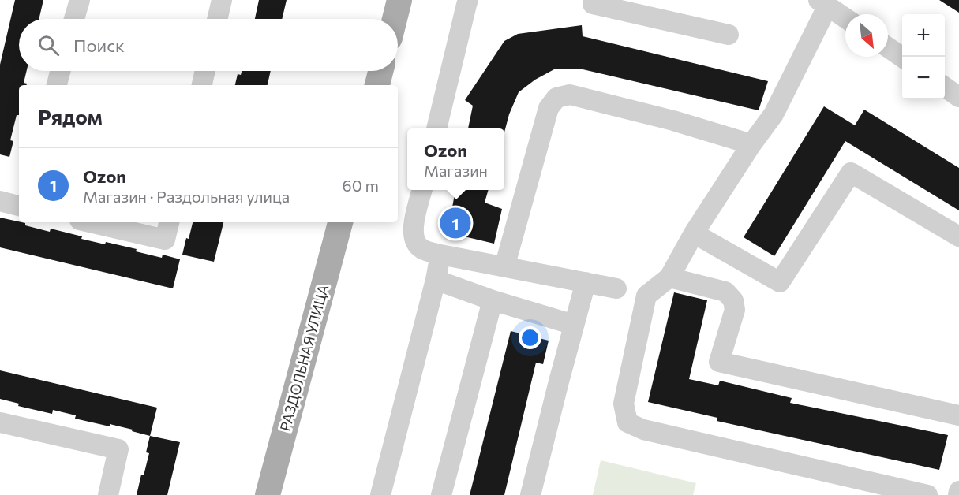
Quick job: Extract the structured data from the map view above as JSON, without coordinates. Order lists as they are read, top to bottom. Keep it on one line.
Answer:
{"streets":{"main road":["РАЗДОЛЬНАЯ УЛИЦА"]},"north":"bottom right","page":{"map_buttons":["+","−"],"search":"Поиск","heading":"Рядом","popup":["Ozon","Магазин"],"list":[{"mark":"1","name":"Ozon","note":"Магазин · Раздольная улица","value":"60 m"}],"pins":"1"}}
